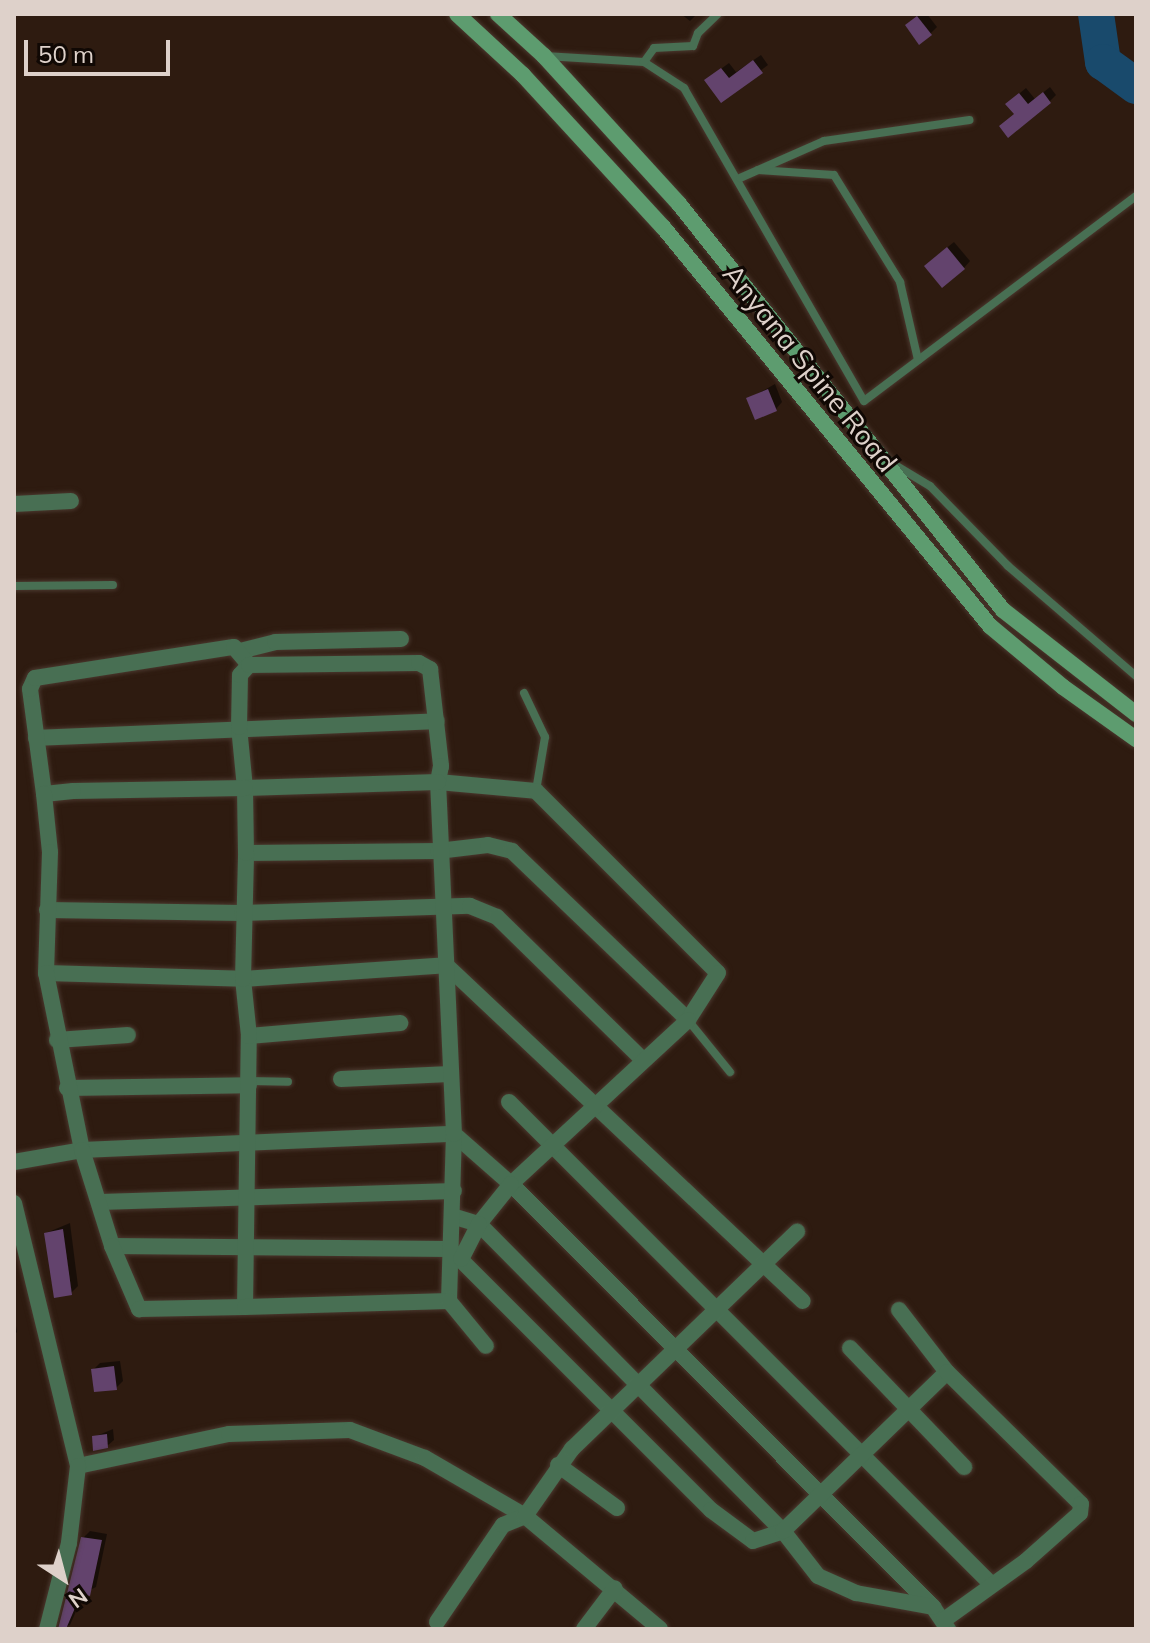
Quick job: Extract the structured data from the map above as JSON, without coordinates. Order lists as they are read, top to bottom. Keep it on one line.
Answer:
{"streets":{"main road":["Anyana Spine Road"]},"scale_bar":"50 m","north":"bottom right"}
